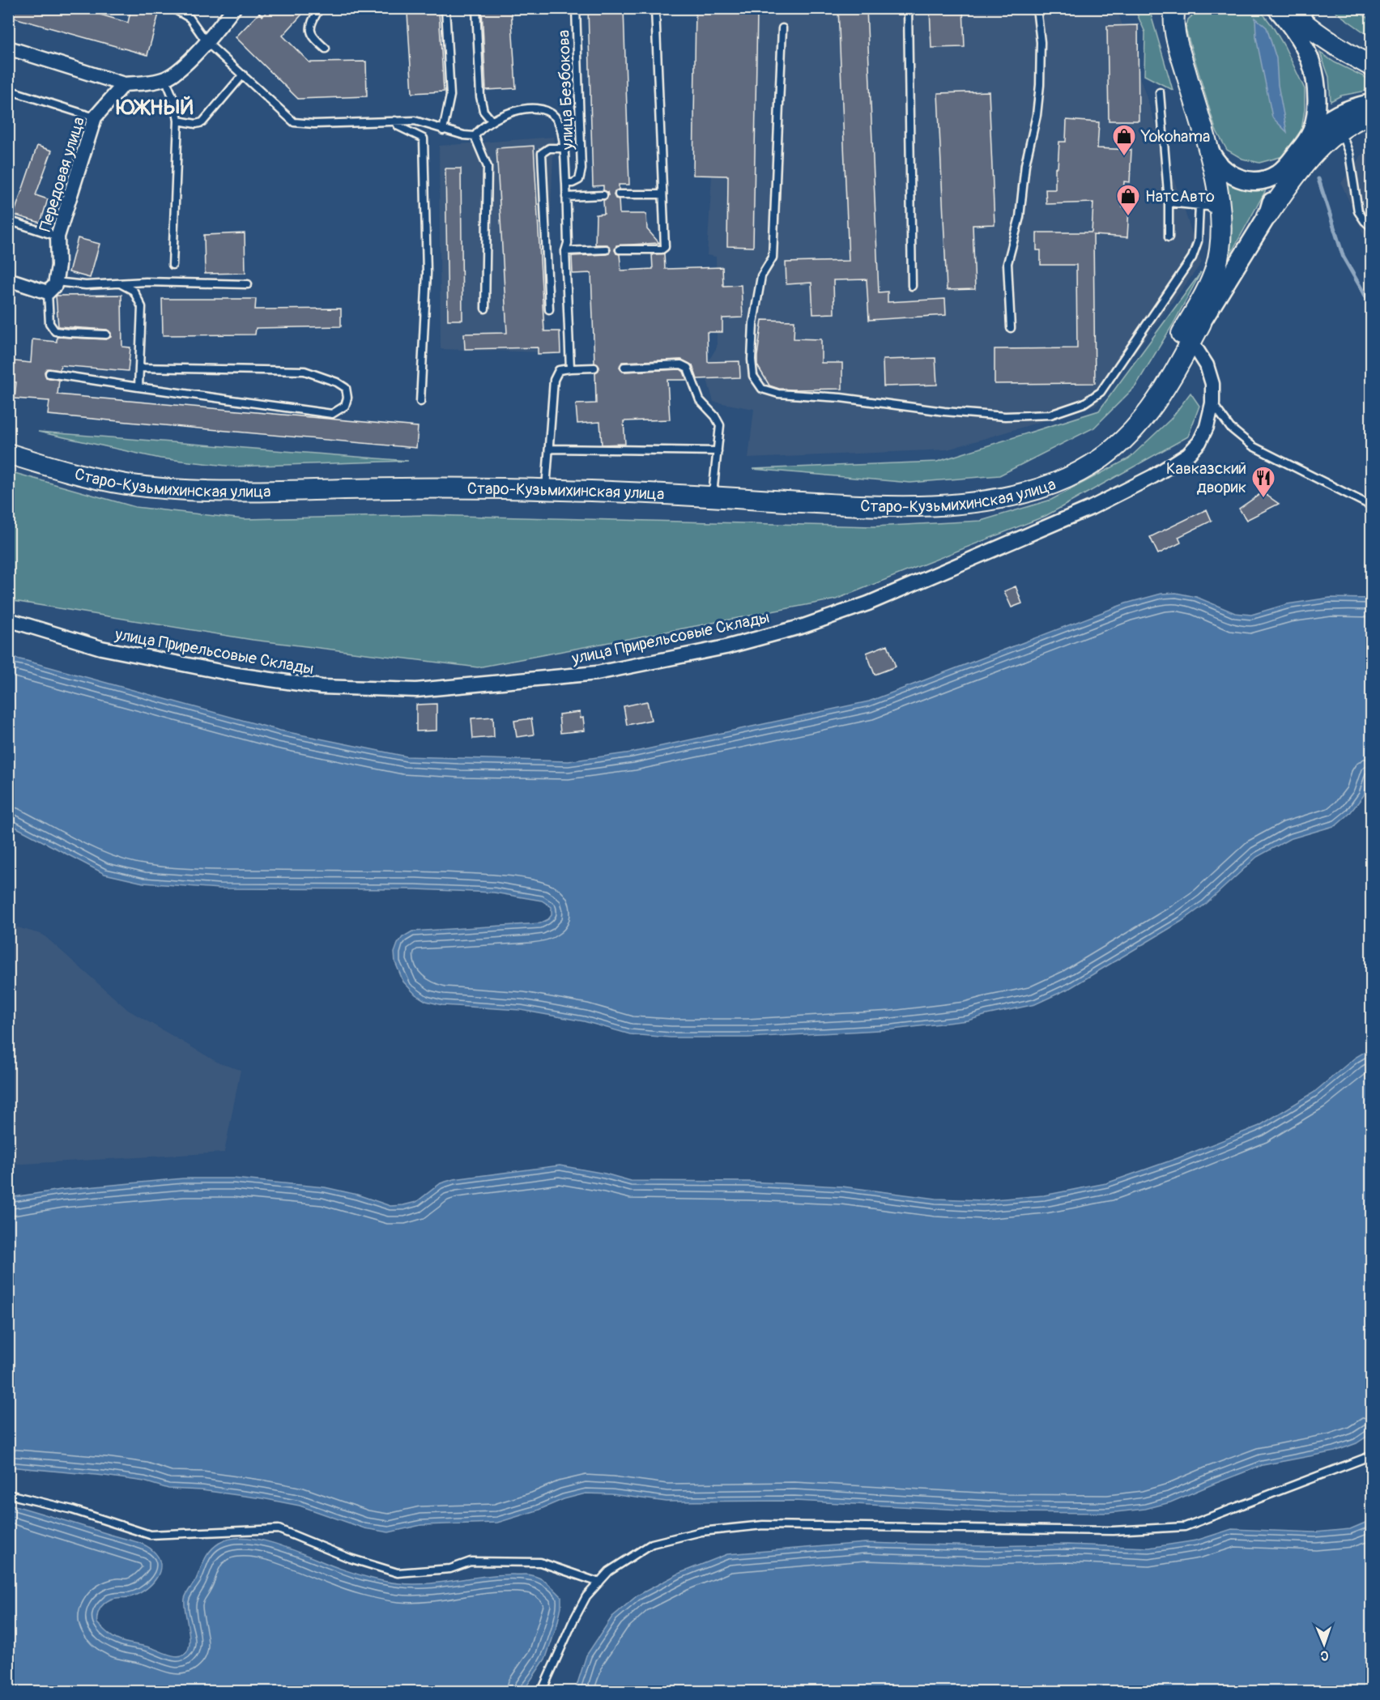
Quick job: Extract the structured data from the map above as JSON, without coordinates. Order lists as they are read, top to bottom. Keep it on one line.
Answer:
{"streets":{"main road":["Старо-Кузьмихинская улица"],"street":["Передовая улица","улица Прирельсовые Склады"],"lane":["улица Безбокова"]},"crossings":[["Старо-Кузьмихинская улица","улица Прирельсовые Склады"]],"districts":["ЮЖНЫЙ"],"places":{"shop":["Yokohama","НатсАвто"],"restaurant":["Кавказский дворик"]},"north":"bottom"}
